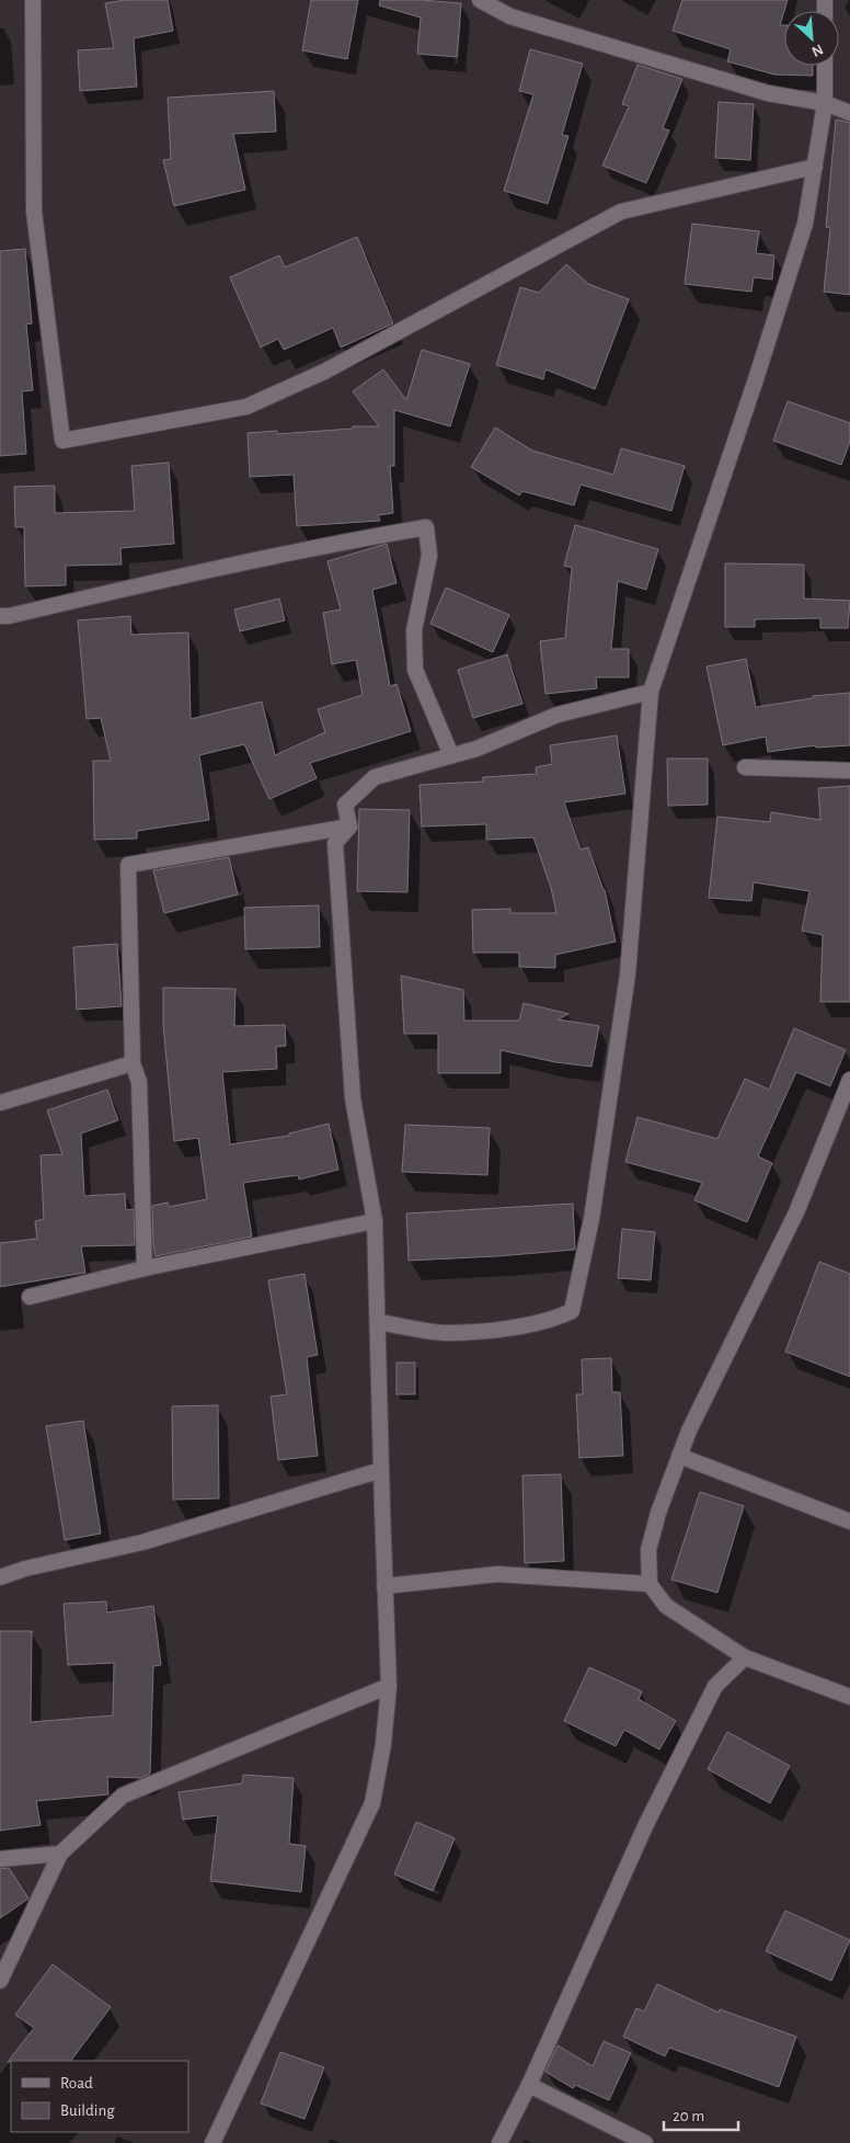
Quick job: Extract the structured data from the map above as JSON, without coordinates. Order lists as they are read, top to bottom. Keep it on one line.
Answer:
{"legend":["Road","Building"],"scale_bar":"20 m","north":"bottom right"}
